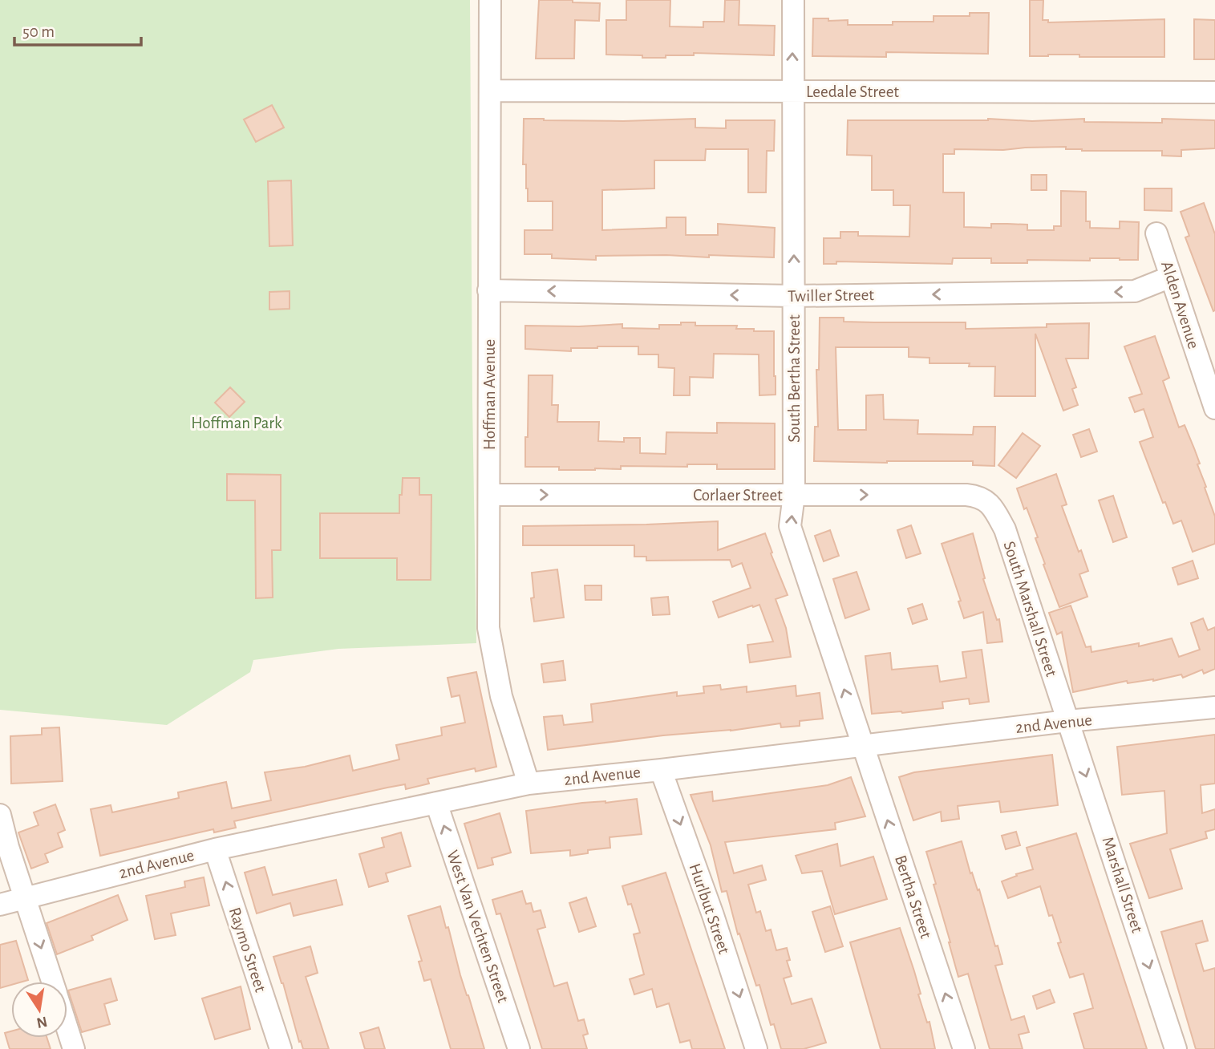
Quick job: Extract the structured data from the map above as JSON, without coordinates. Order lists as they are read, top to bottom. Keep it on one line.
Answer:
{"streets":{"street":["Leedale Street","Twiller Street","Alden Avenue","South Bertha Street","Hoffman Avenue","Corlaer Street","South Marshall Street","2nd Avenue","Marshall Street","Bertha Street","Hurlbut Street","West Van Vechten Street","Raymo Street"]},"crossings":[["Leedale Street","South Bertha Street"],["Leedale Street","Hoffman Avenue"],["Twiller Street","Alden Avenue"],["Twiller Street","South Bertha Street"],["Twiller Street","Hoffman Avenue"],["South Bertha Street","Corlaer Street"],["South Bertha Street","2nd Avenue"],["South Bertha Street","Bertha Street"],["Hoffman Avenue","Corlaer Street"],["Hoffman Avenue","2nd Avenue"],["Corlaer Street","South Marshall Street"],["South Marshall Street","2nd Avenue"],["South Marshall Street","Marshall Street"],["2nd Avenue","Marshall Street"],["2nd Avenue","Bertha Street"],["2nd Avenue","Hurlbut Street"],["2nd Avenue","West Van Vechten Street"],["2nd Avenue","Raymo Street"]],"one_way":["Twiller Street","South Bertha Street","Corlaer Street","Marshall Street","Bertha Street","Hurlbut Street","West Van Vechten Street","Raymo Street"],"parks":["Hoffman Park"],"scale_bar":"50 m","north":"bottom"}
